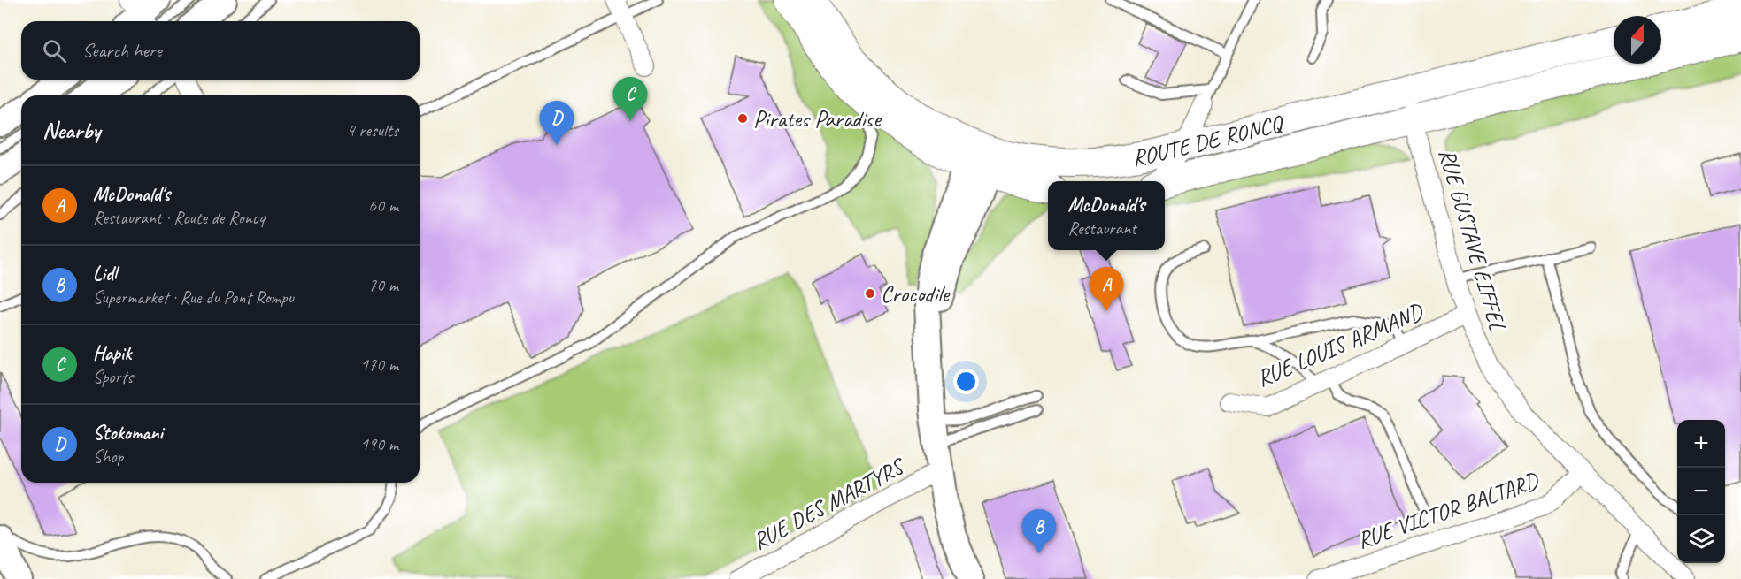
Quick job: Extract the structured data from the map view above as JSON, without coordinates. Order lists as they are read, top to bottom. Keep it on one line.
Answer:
{"streets":{"main road":["ROUTE DE RONCQ"],"street":["RUE GUSTAVE EIFFEL","RUE LOUIS ARMAND","RUE DES MARTYRS","RUE VICTOR BALTARD"]},"crossings":[["ROUTE DE RONCQ","RUE GUSTAVE EIFFEL"],["RUE GUSTAVE EIFFEL","RUE LOUIS ARMAND"],["RUE GUSTAVE EIFFEL","RUE VICTOR BALTARD"]],"places":["Pirates Paradise","Crocodile"],"north":"top","page":{"search":"Search here","pins":["C","D","A","B"],"heading":["Nearby","4 results"],"list":[{"mark":"A","name":"McDonald's","note":"Restaurant · Route de Roncq","value":"60 m"},{"mark":"B","name":"Lidl","note":"Supermarket · Rue du Pont Rompu","value":"70 m"},{"mark":"C","name":"Hapik","note":"Sports","value":"170 m"},{"mark":"D","name":"Stokomani","note":"Shop","value":"190 m"}],"popup":["McDonald's","Restaurant"],"map_buttons":["+","−"]}}
